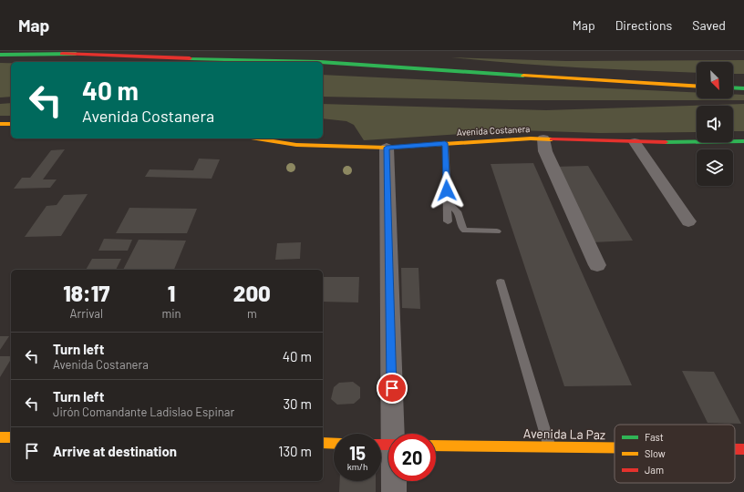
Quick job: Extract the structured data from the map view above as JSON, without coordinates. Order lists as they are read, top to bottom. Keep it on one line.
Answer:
{"streets":{"main road":["Avenida Costanera","Avenida La Paz"]},"legend":["Fast","Slow","Jam"],"north":"bottom right","page":{"header":"Map","nav":["Map","Directions","Saved"],"turn":["40 m","Avenida Costanera"],"eta":["18:17","Arrival","1","min","200","m"],"list":[{"name":"Turn left","note":"Avenida Costanera","value":"40 m"},{"name":"Turn left","note":"Jirón Comandante Ladislao Espinar","value":"30 m"},{"name":"Arrive at destination","value":"130 m"}],"speed":"15 km/h","limit":"20"}}
